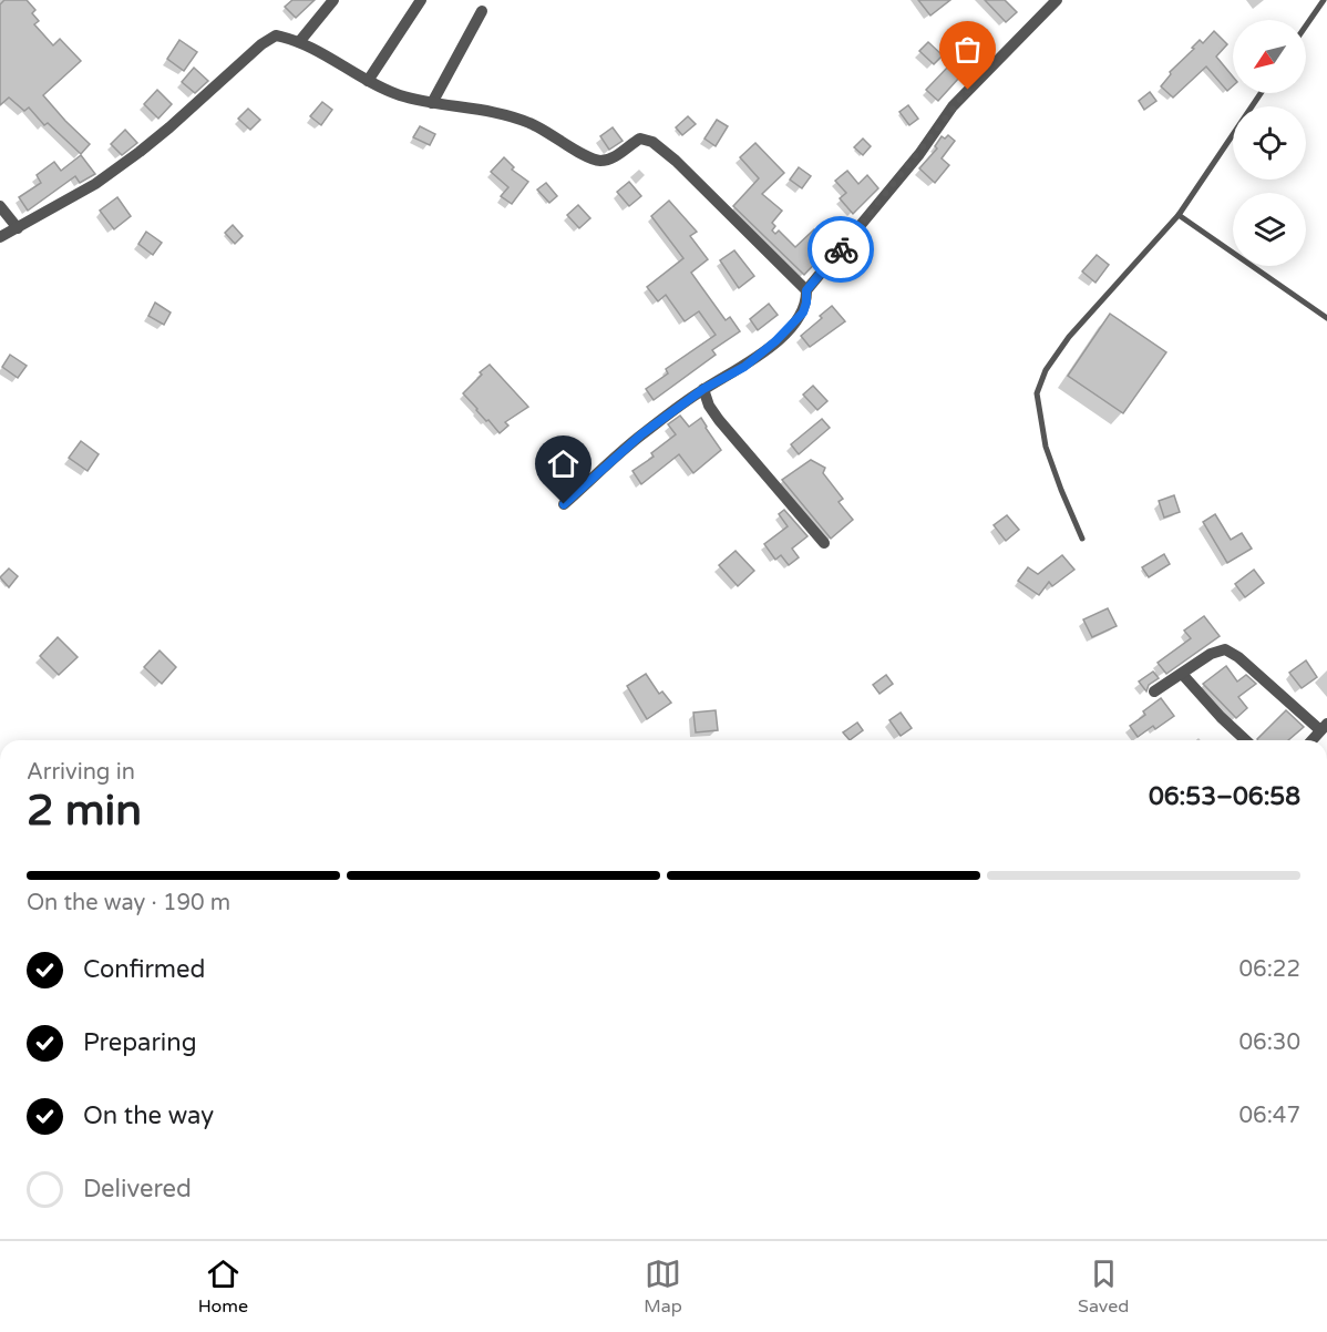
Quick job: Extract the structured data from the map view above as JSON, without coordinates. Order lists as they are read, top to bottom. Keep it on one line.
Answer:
{"north":"bottom left","page":{"heading":["2 min","Arriving in","06:53–06:58"],"bar":"On the way · 190 m","list":[["Confirmed","06:22"],["Preparing","06:30"],["On the way","06:47"],"Delivered"],"tabs":["Home","Map","Saved"]}}
